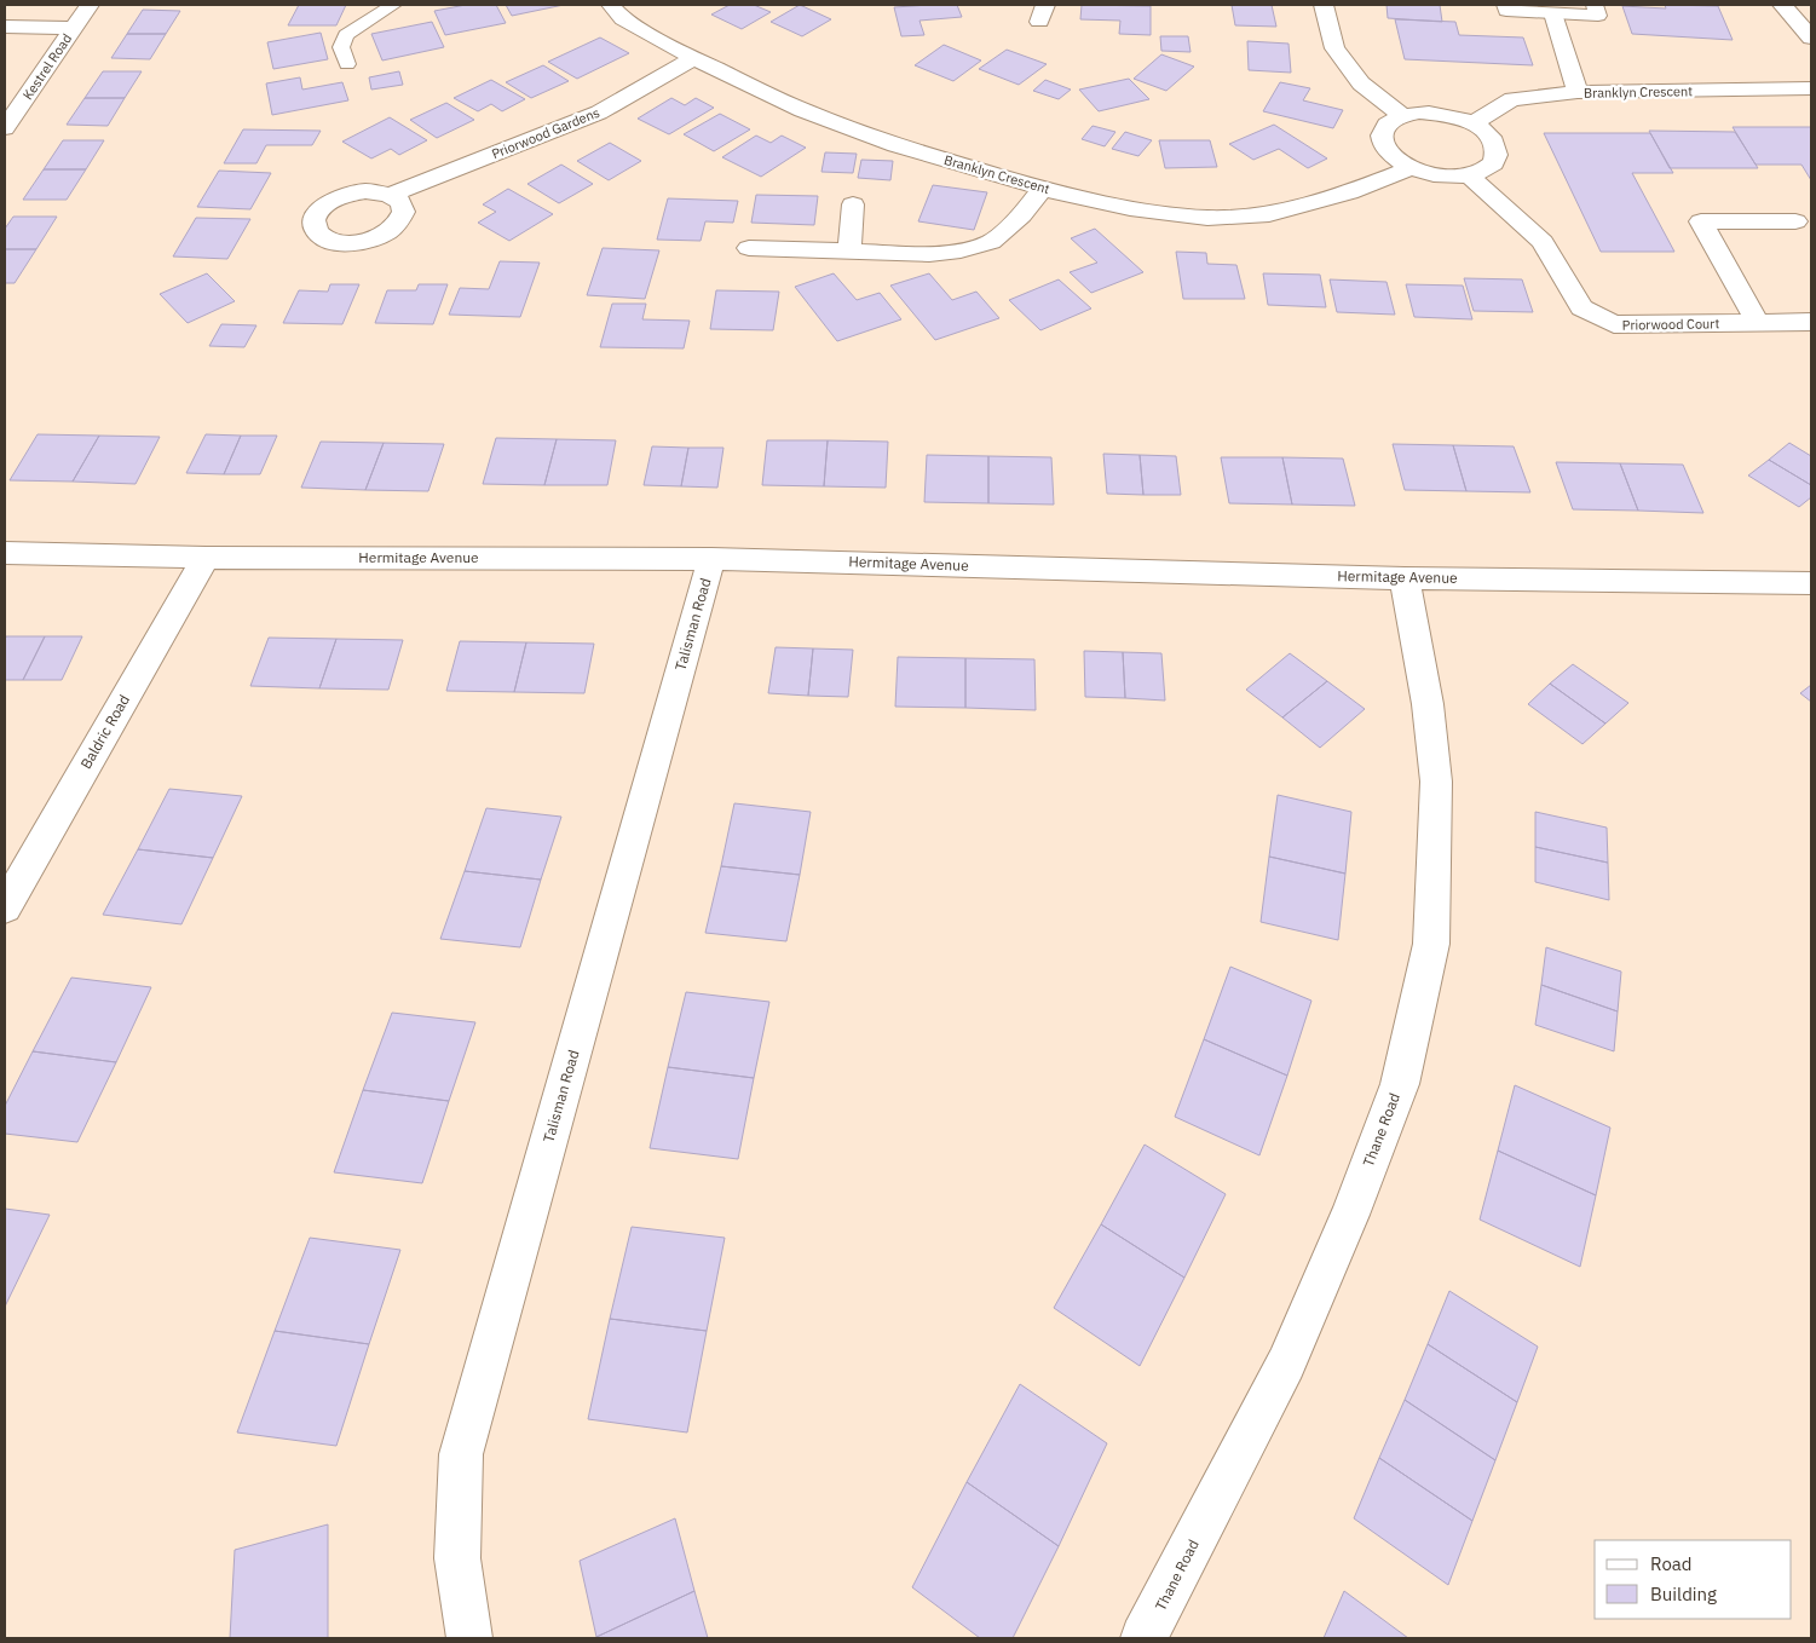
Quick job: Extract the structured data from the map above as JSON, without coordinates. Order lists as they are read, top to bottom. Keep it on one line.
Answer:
{"streets":{"street":["Kestrel Road","Branklyn Crescent","Priorwood Gardens","Priorwood Court","Hermitage Avenue","Talisman Road","Baldric Road","Thane Road"]},"crossings":[["Branklyn Crescent","Priorwood Gardens"],["Hermitage Avenue","Talisman Road"],["Hermitage Avenue","Baldric Road"],["Hermitage Avenue","Thane Road"]],"legend":["Road","Building"]}
